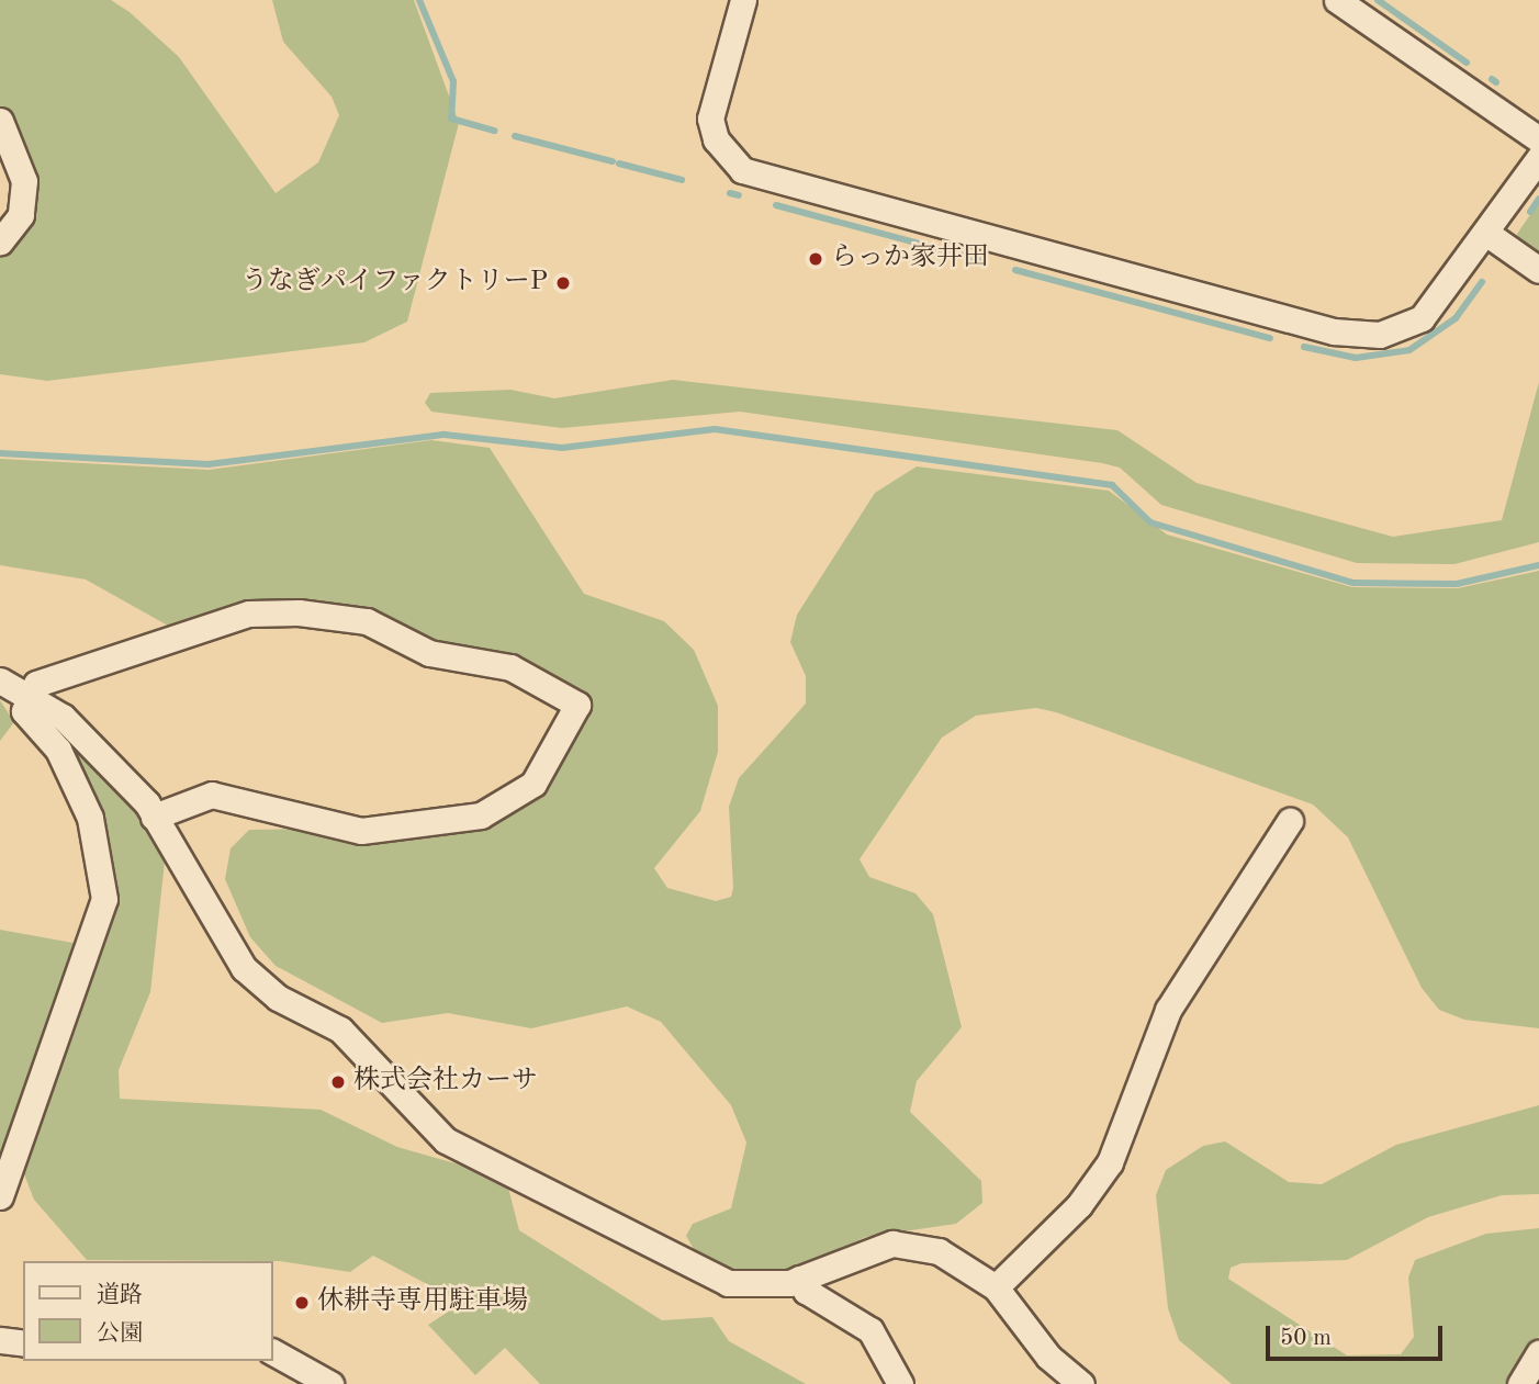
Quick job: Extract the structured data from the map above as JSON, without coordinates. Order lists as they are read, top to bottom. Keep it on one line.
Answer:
{"places":["らっか家井田","うなぎパイファクトリーP","株式会社カーサ","休耕寺専用駐車場"],"legend":["道路","公園"],"scale_bar":"50 m"}
